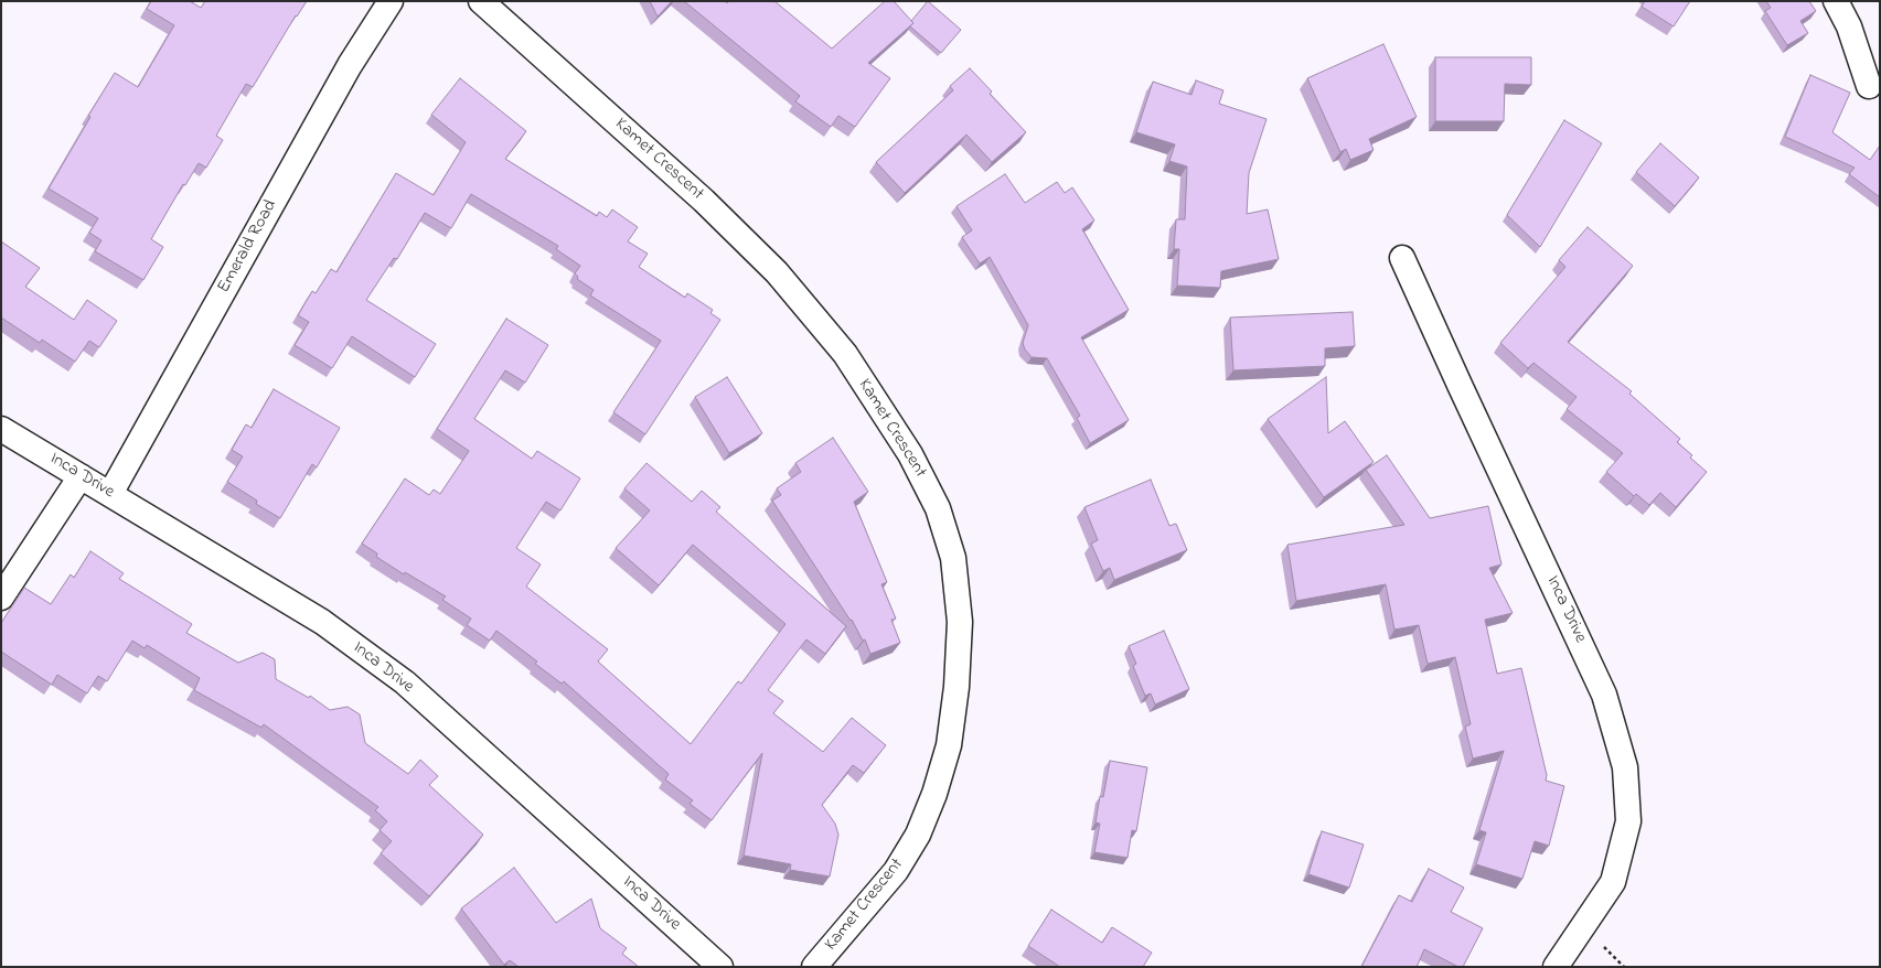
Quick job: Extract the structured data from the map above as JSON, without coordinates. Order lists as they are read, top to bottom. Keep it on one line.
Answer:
{"streets":{"street":["Kamet Crescent","Emerald Road","Inca Drive"]},"crossings":[["Emerald Road","Inca Drive"]]}
